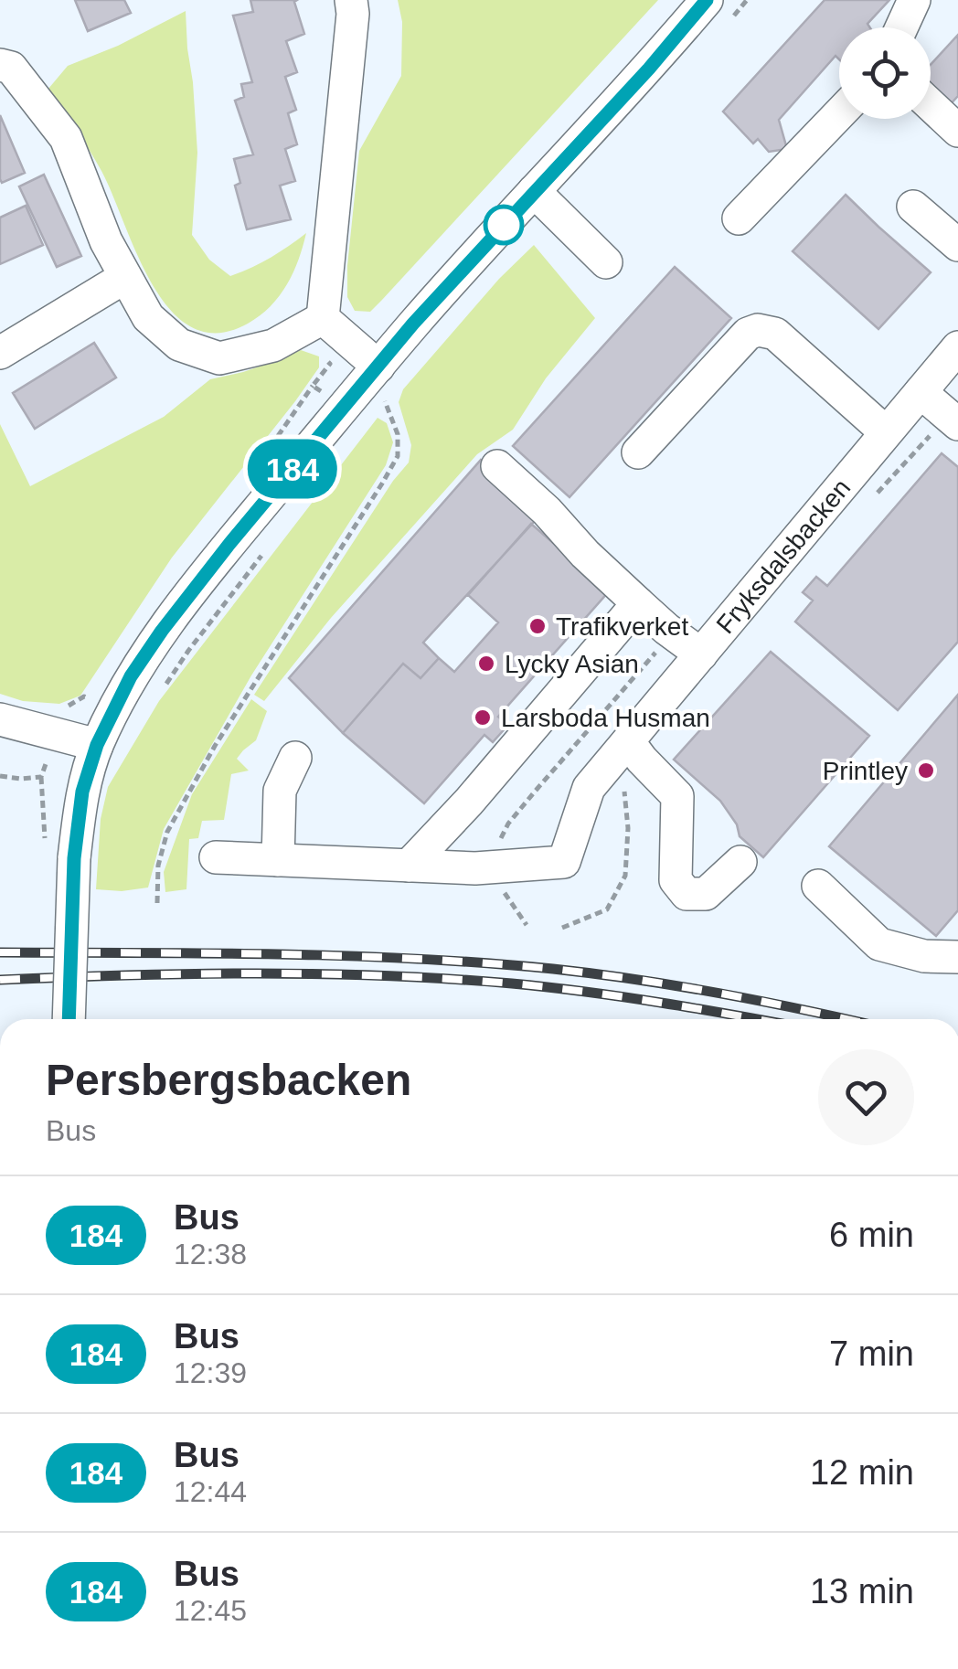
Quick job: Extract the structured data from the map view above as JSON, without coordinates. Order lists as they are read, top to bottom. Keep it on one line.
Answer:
{"streets":{"street":["Fryksdalsbacken"]},"places":["Trafikverket","Lycky Asian","Larsboda Husman","Printley"],"lines":["bus line 184"],"page":{"on_map":"184","heading":["Persbergsbacken","Bus"],"list":[{"mark":"184","name":"Bus","note":"12:38","value":"6 min"},{"mark":"184","name":"Bus","note":"12:39","value":"7 min"},{"mark":"184","name":"Bus","note":"12:44","value":"12 min"},{"mark":"184","name":"Bus","note":"12:45","value":"13 min"}]}}
